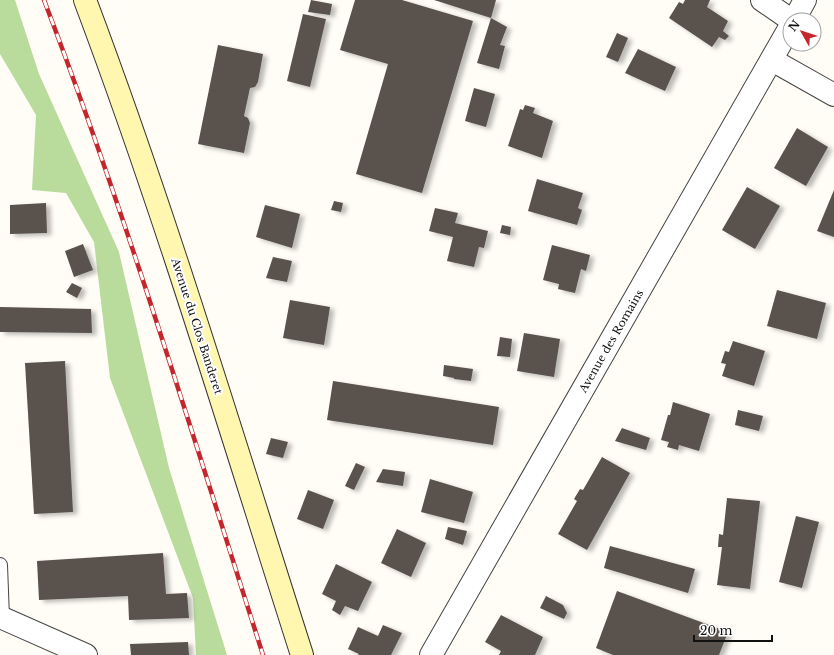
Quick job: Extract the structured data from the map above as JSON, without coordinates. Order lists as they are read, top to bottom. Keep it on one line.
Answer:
{"streets":{"main road":["Avenue du Clos Banderet"],"street":["Avenue des Romains"]},"scale_bar":"20 m","north":"top left"}
